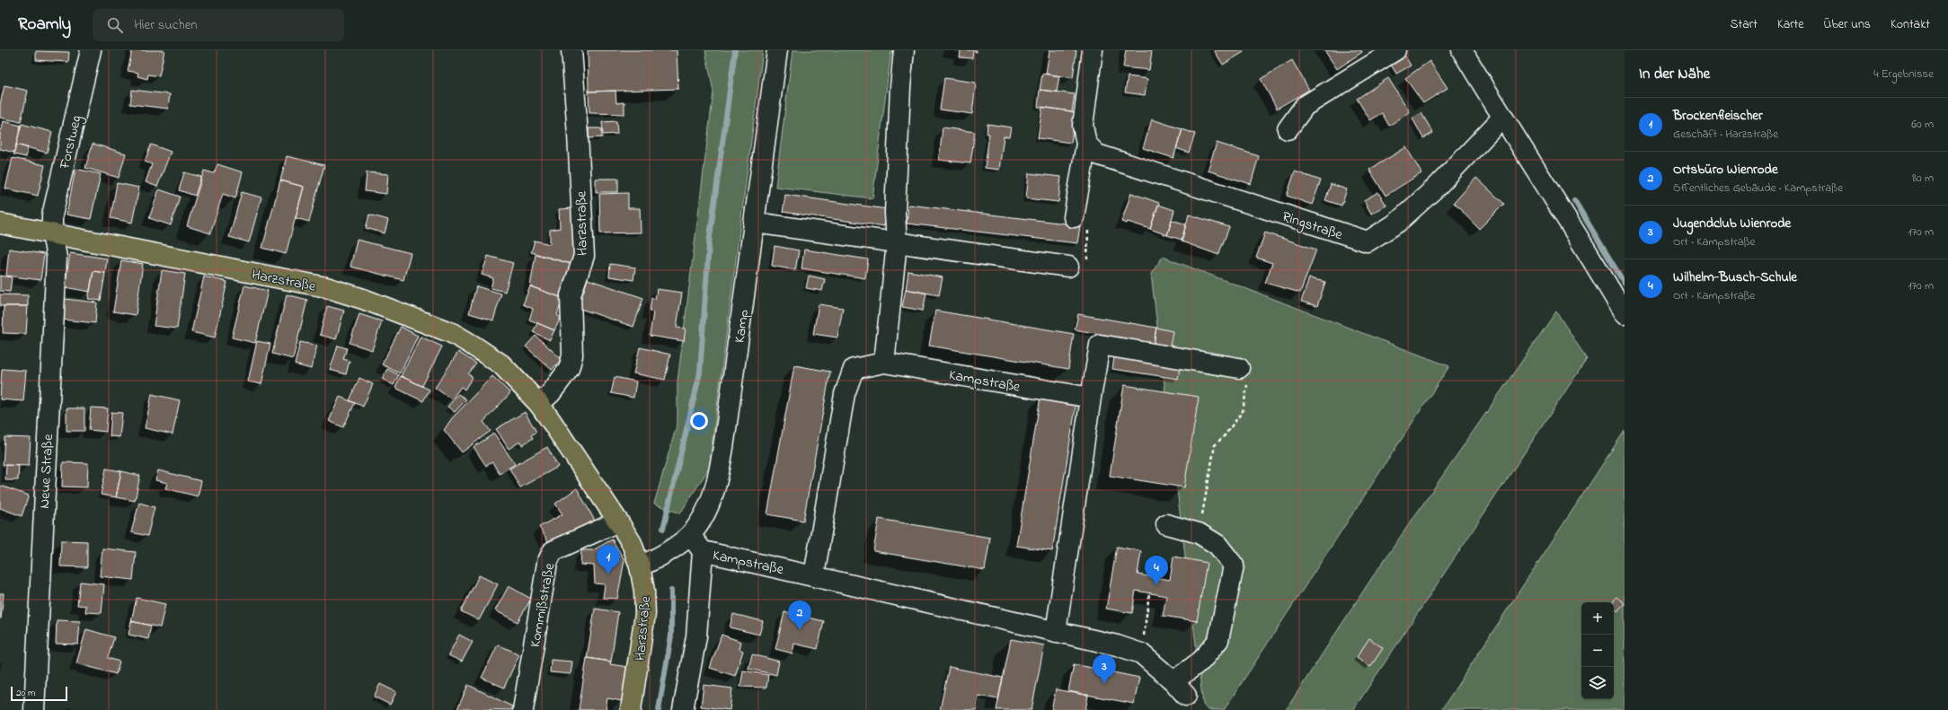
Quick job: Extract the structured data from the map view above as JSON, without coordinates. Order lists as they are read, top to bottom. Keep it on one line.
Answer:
{"streets":{"main road":["Harzstraße"],"street":["Forstweg","Ringstraße","Kamp","Kampstraße","Neue Straße","Kommißstraße"]},"crossings":[["Forstweg","Harzstraße"],["Forstweg","Neue Straße"],["Harzstraße","Kamp"],["Harzstraße","Neue Straße"],["Harzstraße","Kommißstraße"],["Kamp","Kampstraße"]],"scale_bar":"20 m","page":{"header":"Roamly","search":"Hier suchen","nav":["Start","Karte","Über uns","Kontakt"],"heading":["In der Nähe","4 Ergebnisse"],"list":[{"mark":"1","name":"Brockenfleischer","note":"Geschäft · Harzstraße","value":"60 m"},{"mark":"2","name":"Ortsbüro Wienrode","note":"Öffentliches Gebäude · Kampstraße","value":"80 m"},{"mark":"3","name":"Jugendclub Wienrode","note":"Ort · Kampstraße","value":"170 m"},{"mark":"4","name":"Wilhelm-Busch-Schule","note":"Ort · Kampstraße","value":"170 m"}],"pins":["1","4","2","3"],"map_buttons":["+","−"],"scale":"20 m"}}
